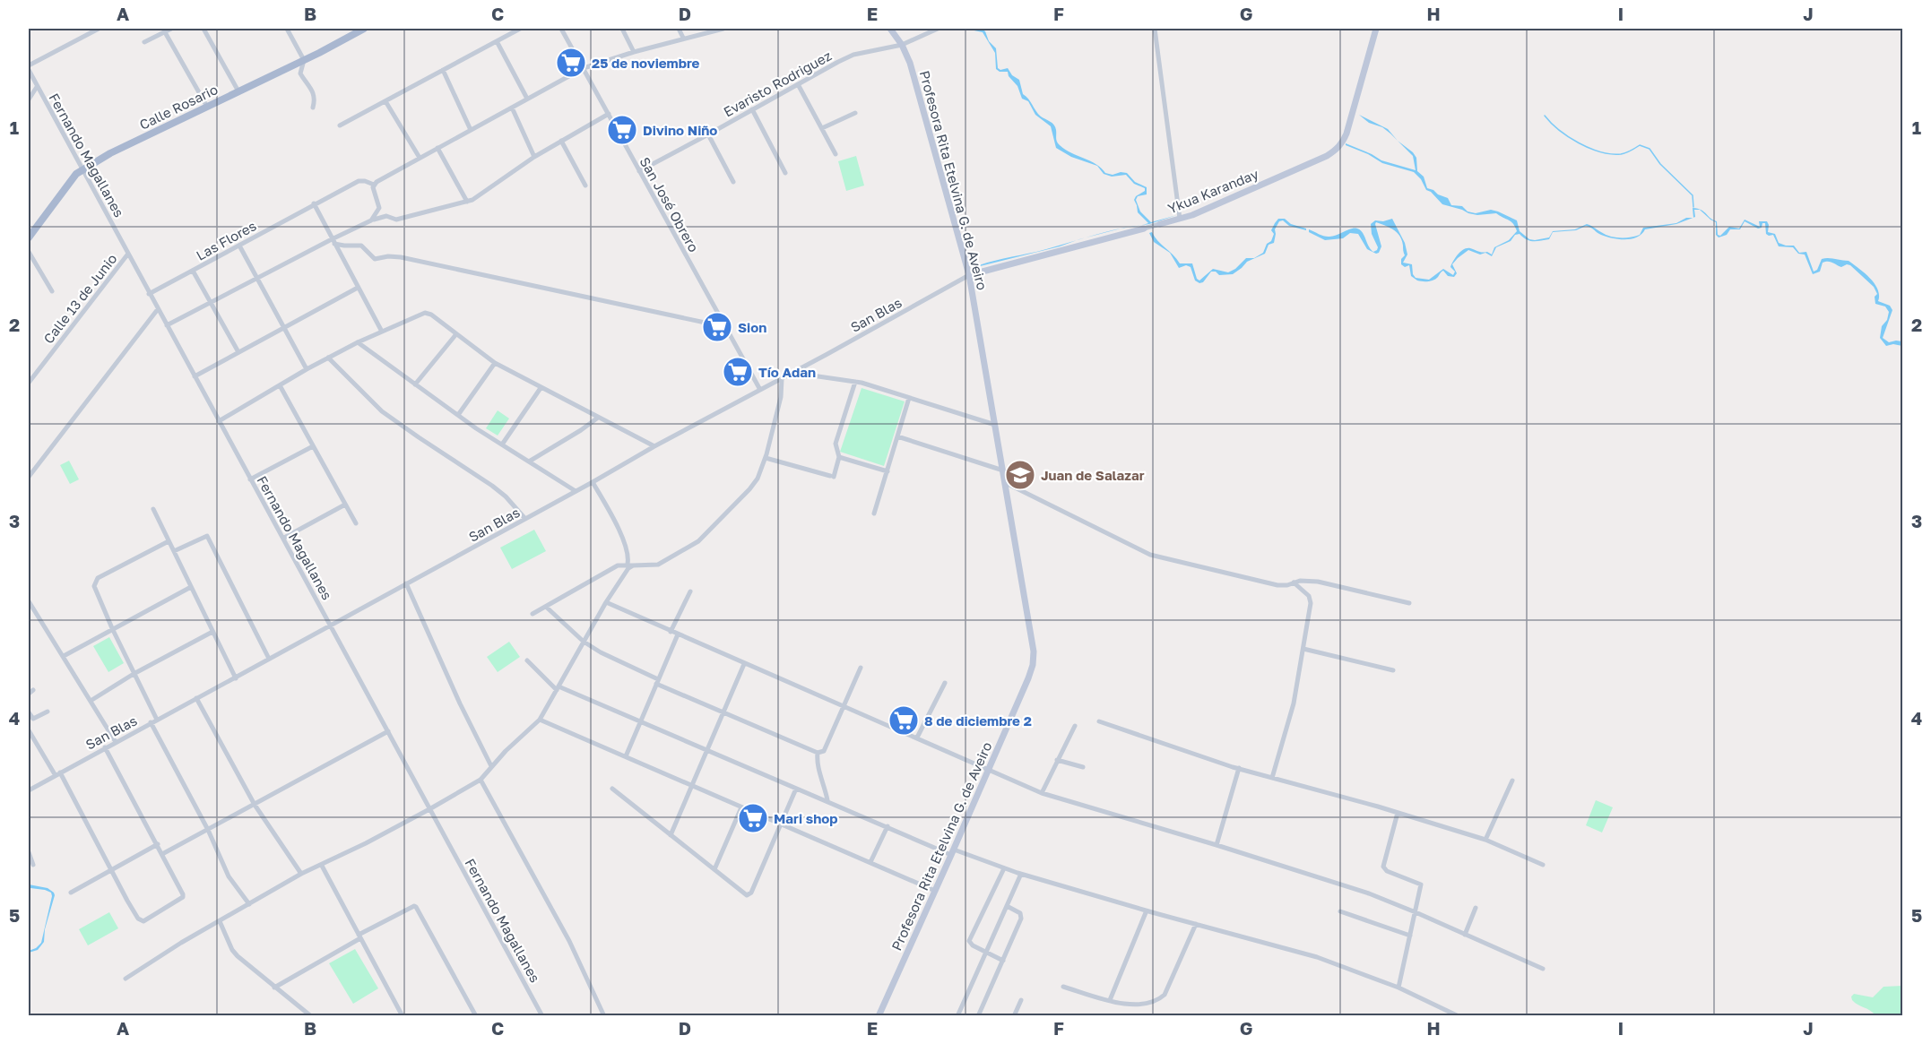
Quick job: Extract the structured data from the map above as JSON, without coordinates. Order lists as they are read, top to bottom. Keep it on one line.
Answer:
{"streets":{"main road":["Calle Rosario"],"street":["Evaristo Rodriguez","Fernando Magallanes","Profesora Rita Etelvina G. de Aveiro","Ykua Karanday","San José Obrero","Las Flores","Calle 13 de Junio","San Blas"]},"crossings":[["Evaristo Rodriguez","Profesora Rita Etelvina G. de Aveiro"],["Evaristo Rodriguez","San José Obrero"],["Calle Rosario","Fernando Magallanes"],["Fernando Magallanes","Las Flores"],["Fernando Magallanes","Calle 13 de Junio"],["Fernando Magallanes","San Blas"],["Profesora Rita Etelvina G. de Aveiro","Ykua Karanday"],["Profesora Rita Etelvina G. de Aveiro","San Blas"],["Ykua Karanday","San Blas"],["San José Obrero","San Blas"]],"places":{"supermarket":["25 de noviembre","Divino Niño","Sion","Tío Adan","8 de diciembre 2","Mari shop"],"school or university":["Juan de Salazar"]},"grid":{"columns":["A","B","C","D","E","F","G","H","I","J"],"rows":["1","2","3","4","5"]}}
